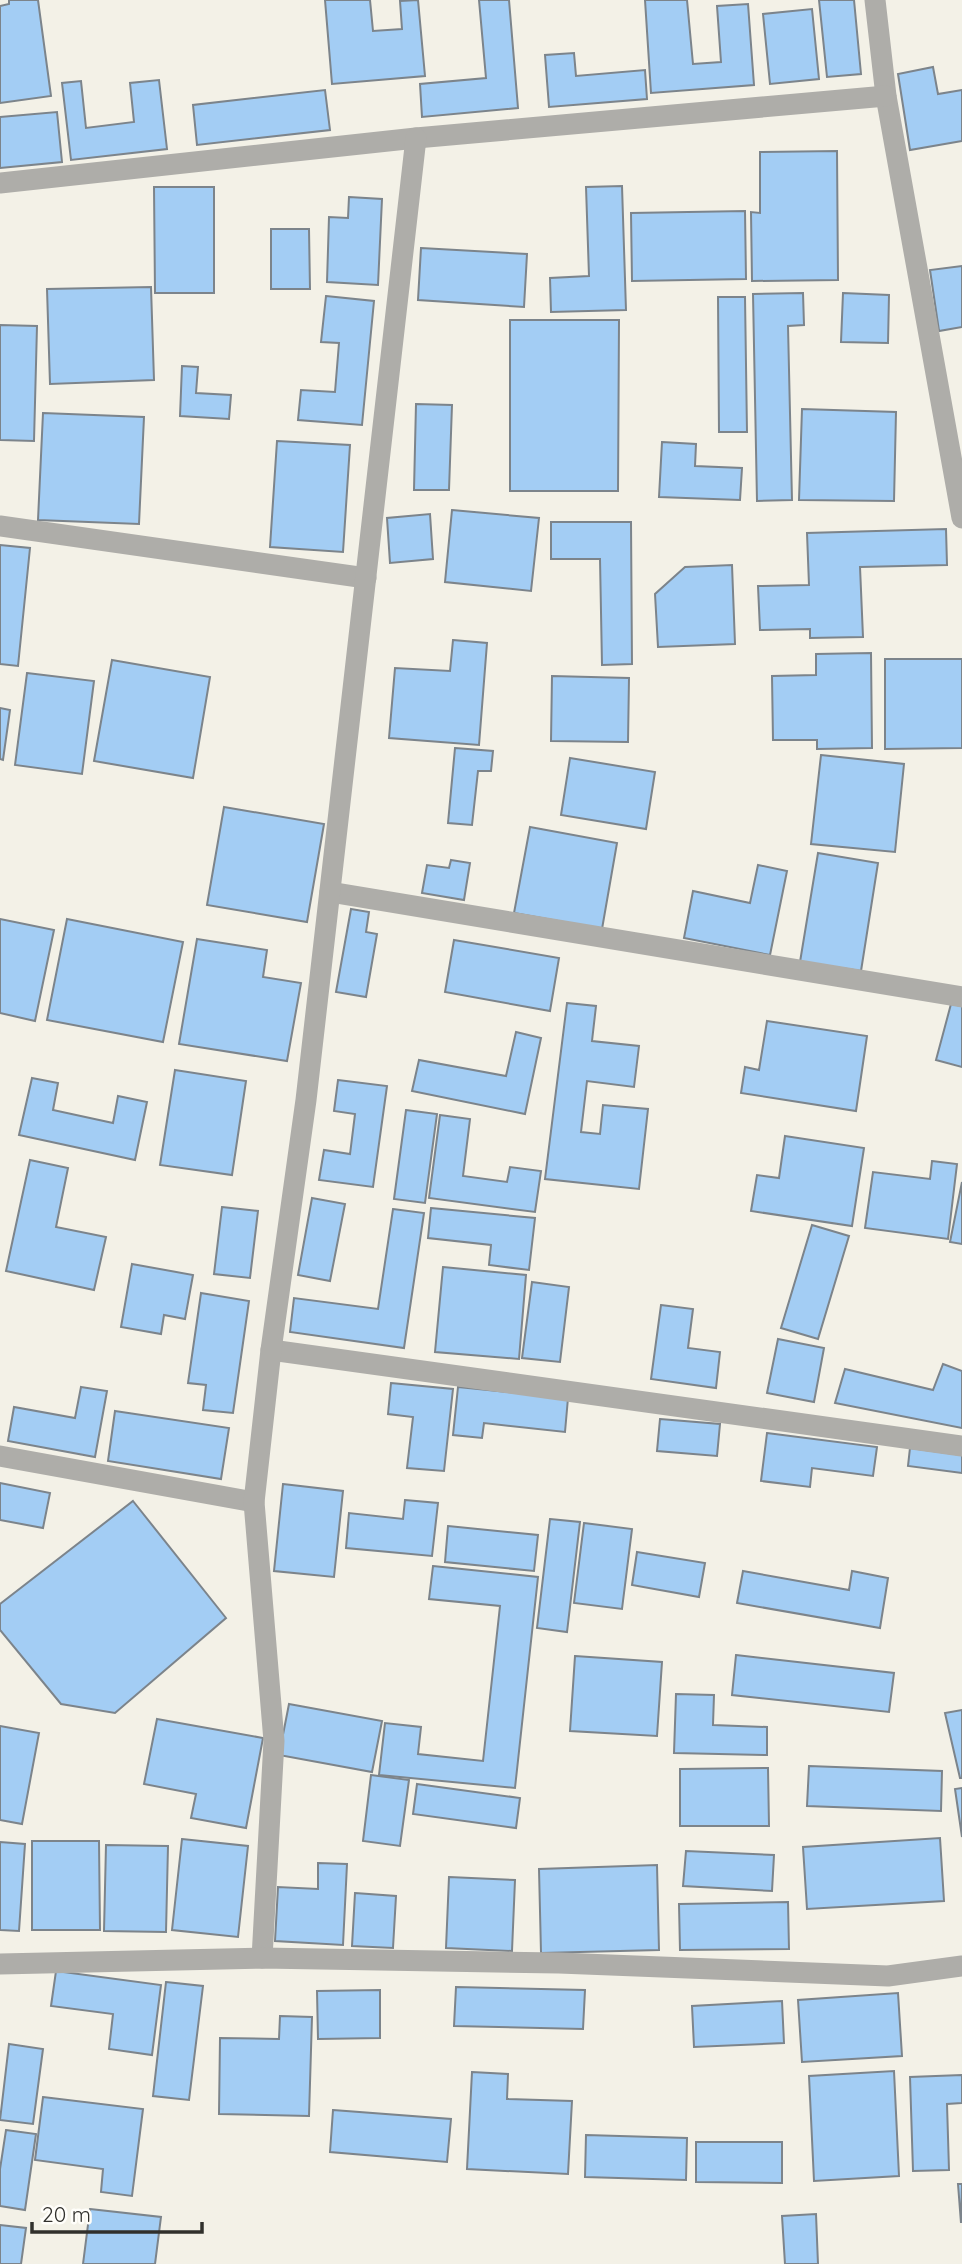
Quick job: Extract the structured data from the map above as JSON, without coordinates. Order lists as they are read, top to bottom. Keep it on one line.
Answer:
{"scale_bar":"20 m"}
